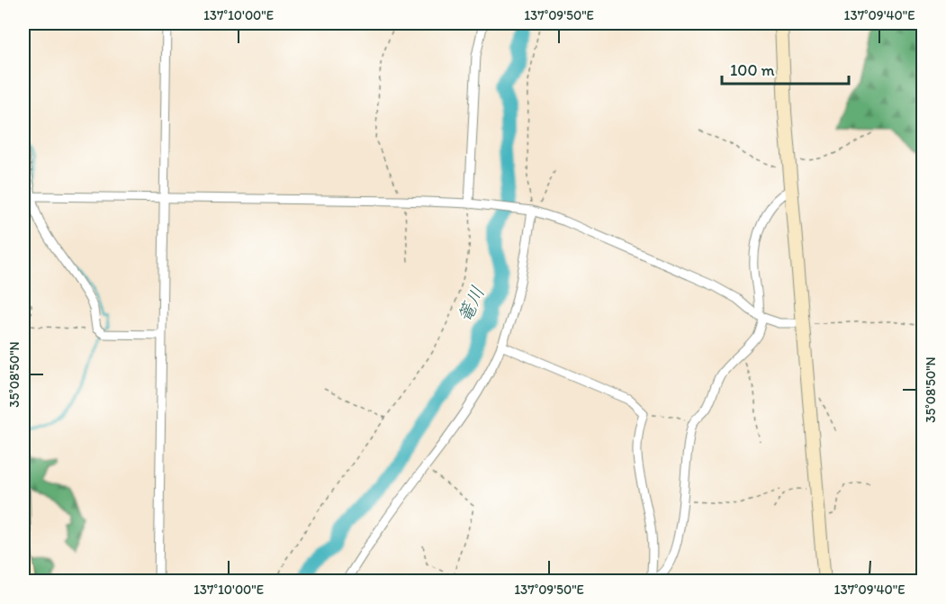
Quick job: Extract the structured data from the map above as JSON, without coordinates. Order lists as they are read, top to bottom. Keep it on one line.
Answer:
{"water":["篭川"],"scale_bar":"100 m","coordinates":["137°10'00\"E","137°09'50\"E","137°09'40\"E","35°08'50\"N"]}
